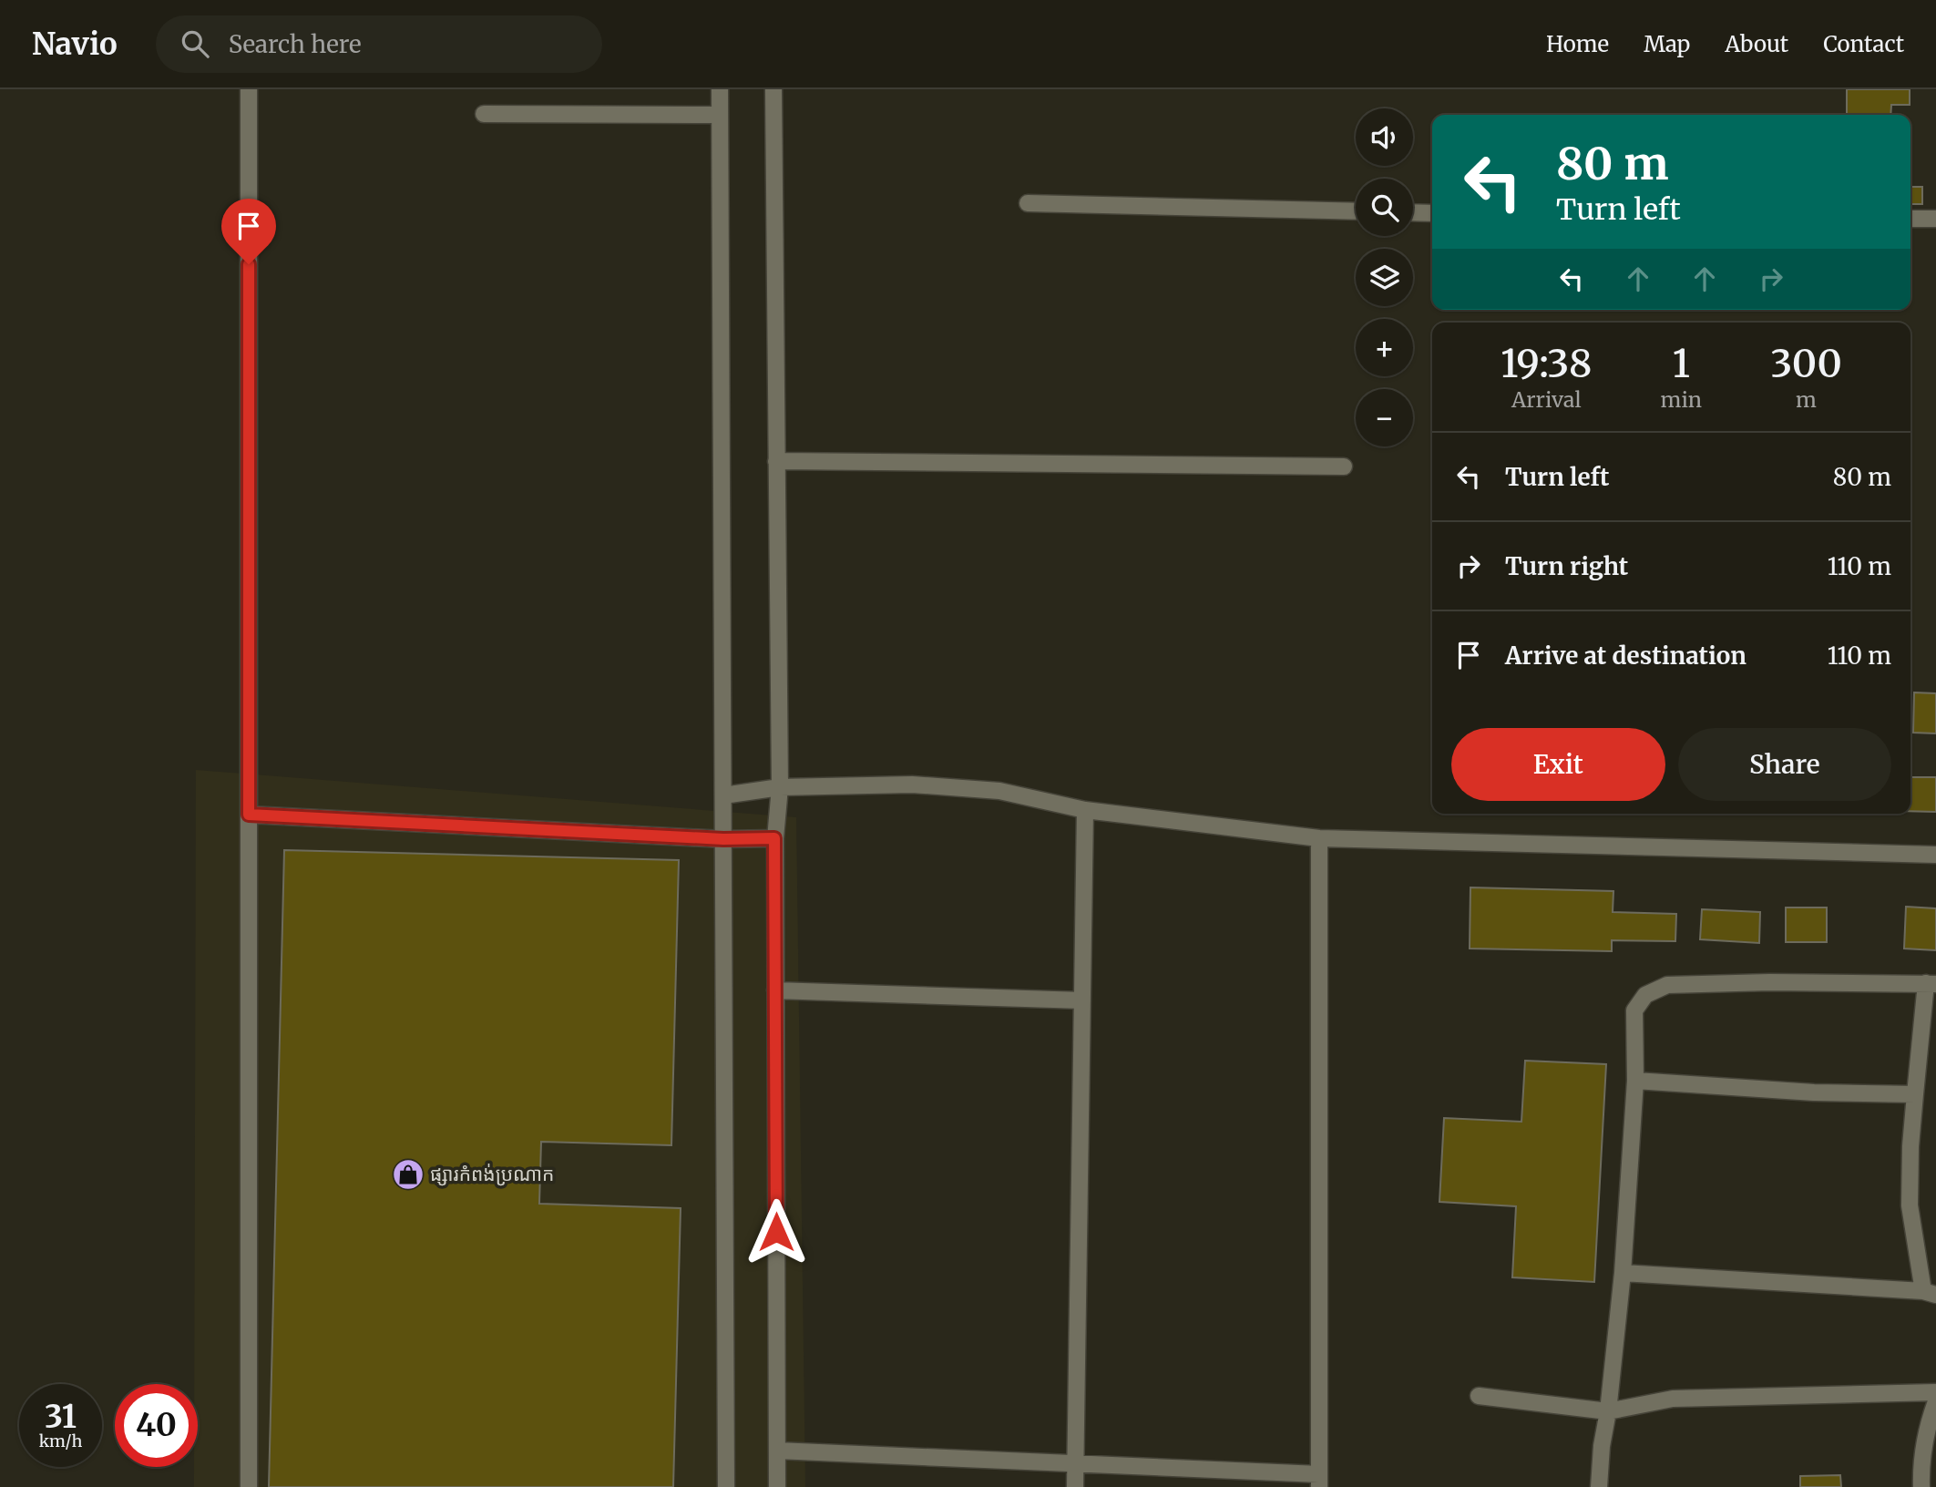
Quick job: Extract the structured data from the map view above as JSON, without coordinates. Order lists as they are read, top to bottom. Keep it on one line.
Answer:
{"places":{"shop":["ផ្សារកំពង់ប្រណាក"]},"page":{"header":"Navio","search":"Search here","nav":["Home","Map","About","Contact"],"map_buttons":["+","−"],"turn":["80 m","Turn left"],"eta":["19:38","Arrival","1","min","300","m"],"list":[{"name":"Turn left","value":"80 m"},{"name":"Turn right","value":"110 m"},{"name":"Arrive at destination","value":"110 m"}],"buttons":["Exit","Share"],"speed":"31 km/h","limit":"40"}}
